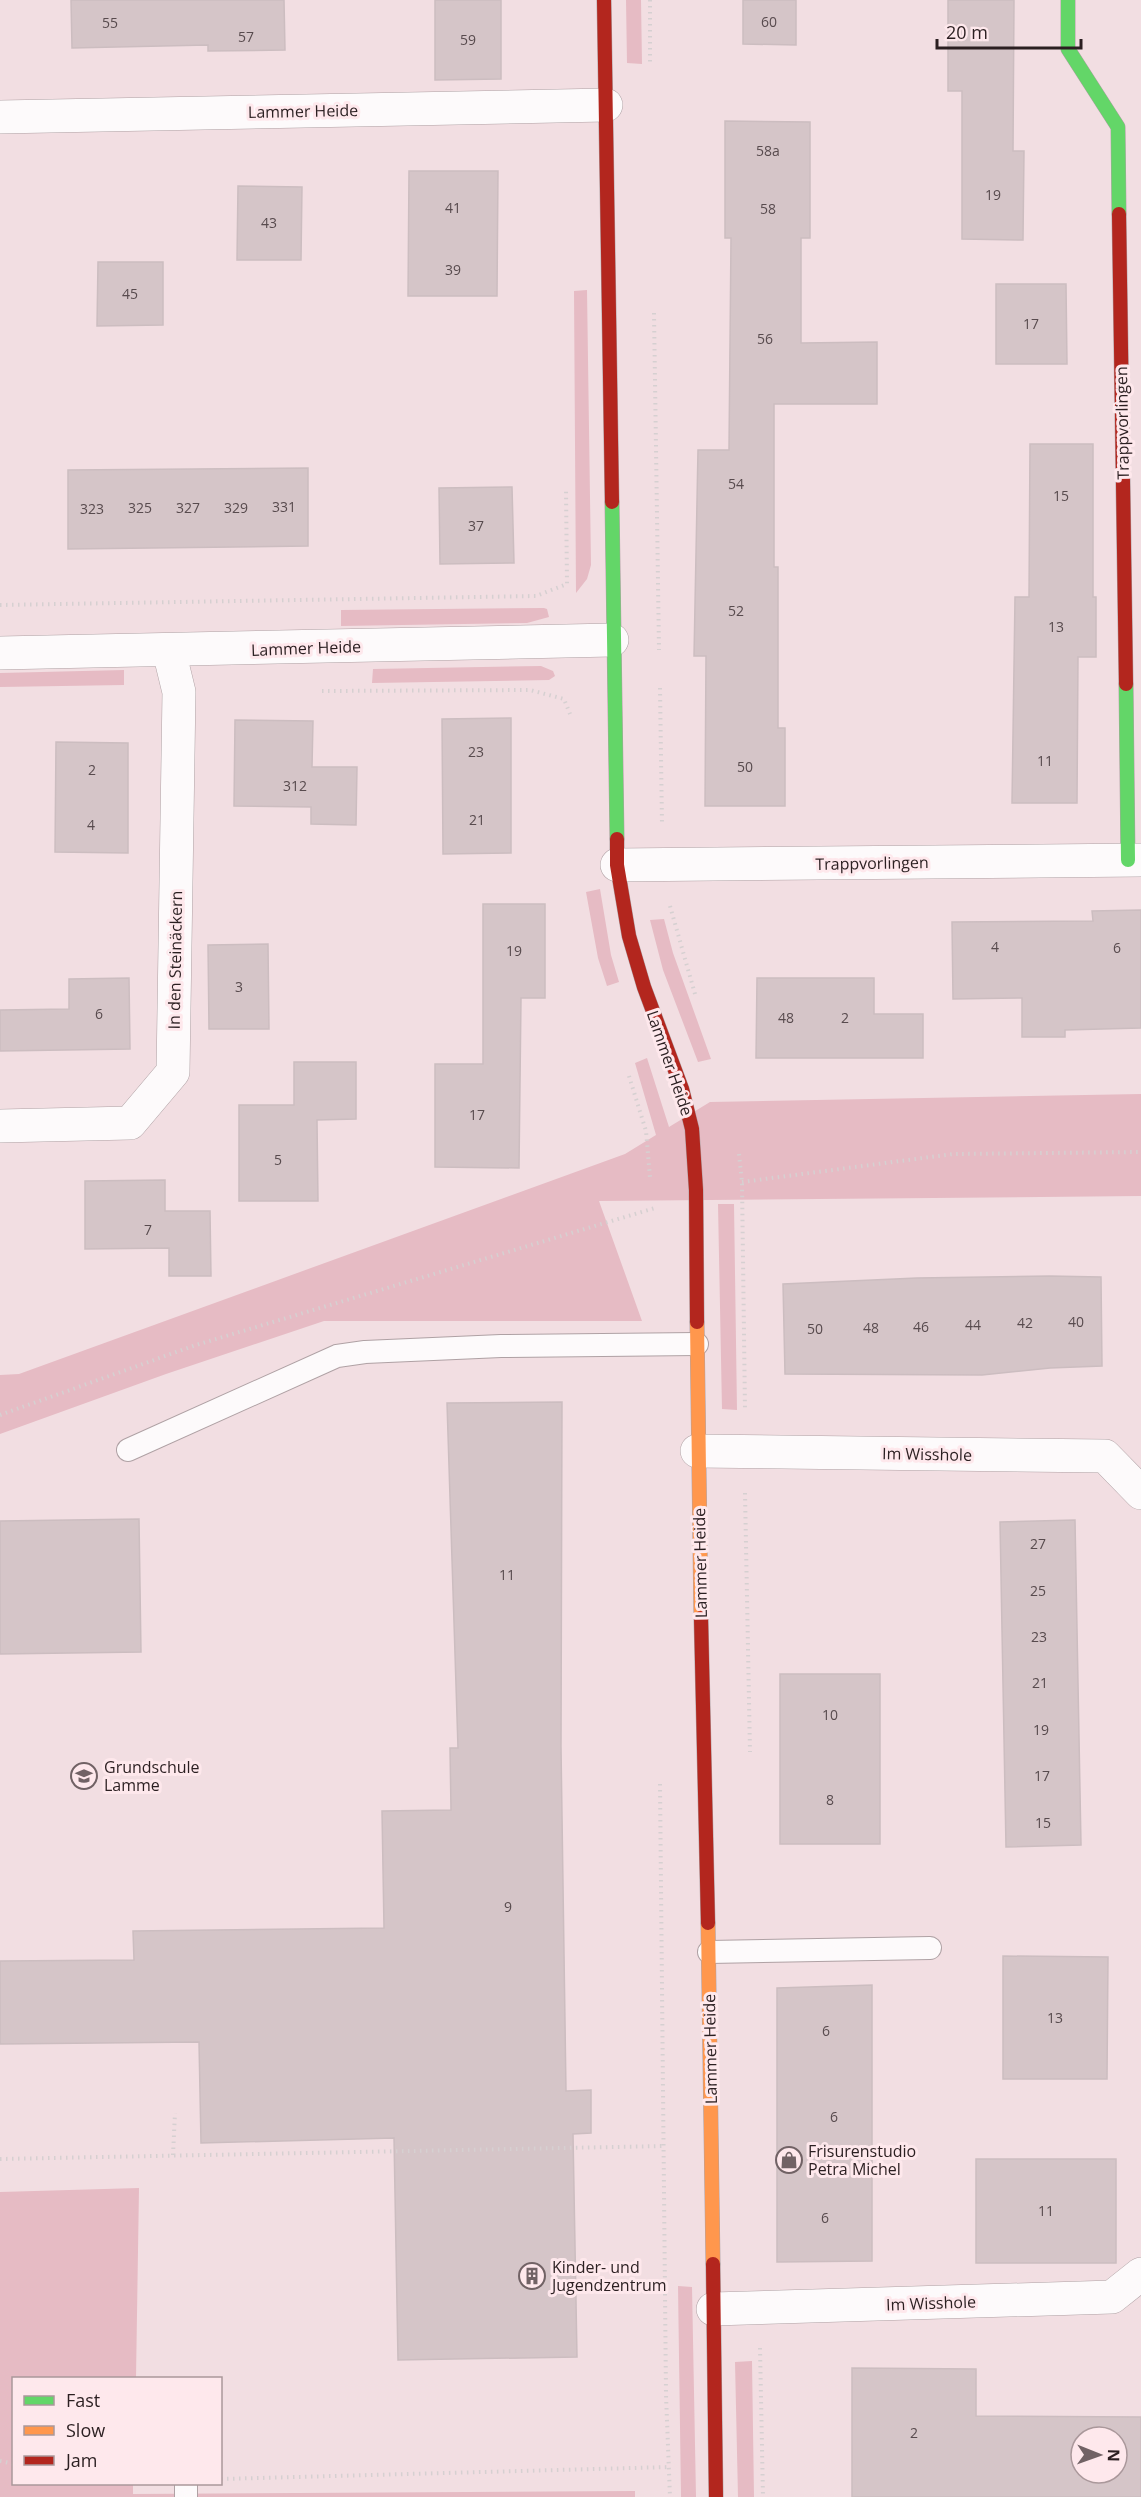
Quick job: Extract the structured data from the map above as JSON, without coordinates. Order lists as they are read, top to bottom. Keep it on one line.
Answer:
{"streets":{"street":["Lammer Heide","Trappvorlingen","In den Steinäckern","Im Wisshole"]},"crossings":[["Lammer Heide","Trappvorlingen"],["Lammer Heide","In den Steinäckern"],["Lammer Heide","Im Wisshole"]],"places":{"school or university":["Grundschule Lamme"],"shop":["Frisurenstudio Petra Michel"],"building":["Kinder- und Jugendzentrum"]},"house_numbers":["60","55","57","59","58a","19","41","58","43","39","45","17","56","54","15","331","325","327","329","323","37","52","13","23","11","50","2","312","21","4","4","6","19","3","6","48","2","17","5","7","40","42","44","46","48","50","27","11","25","23","21","10","19","17","8","15","9","13","6","6","11","6","2"],"legend":["Fast","Slow","Jam"],"scale_bar":"20 m","north":"right"}
